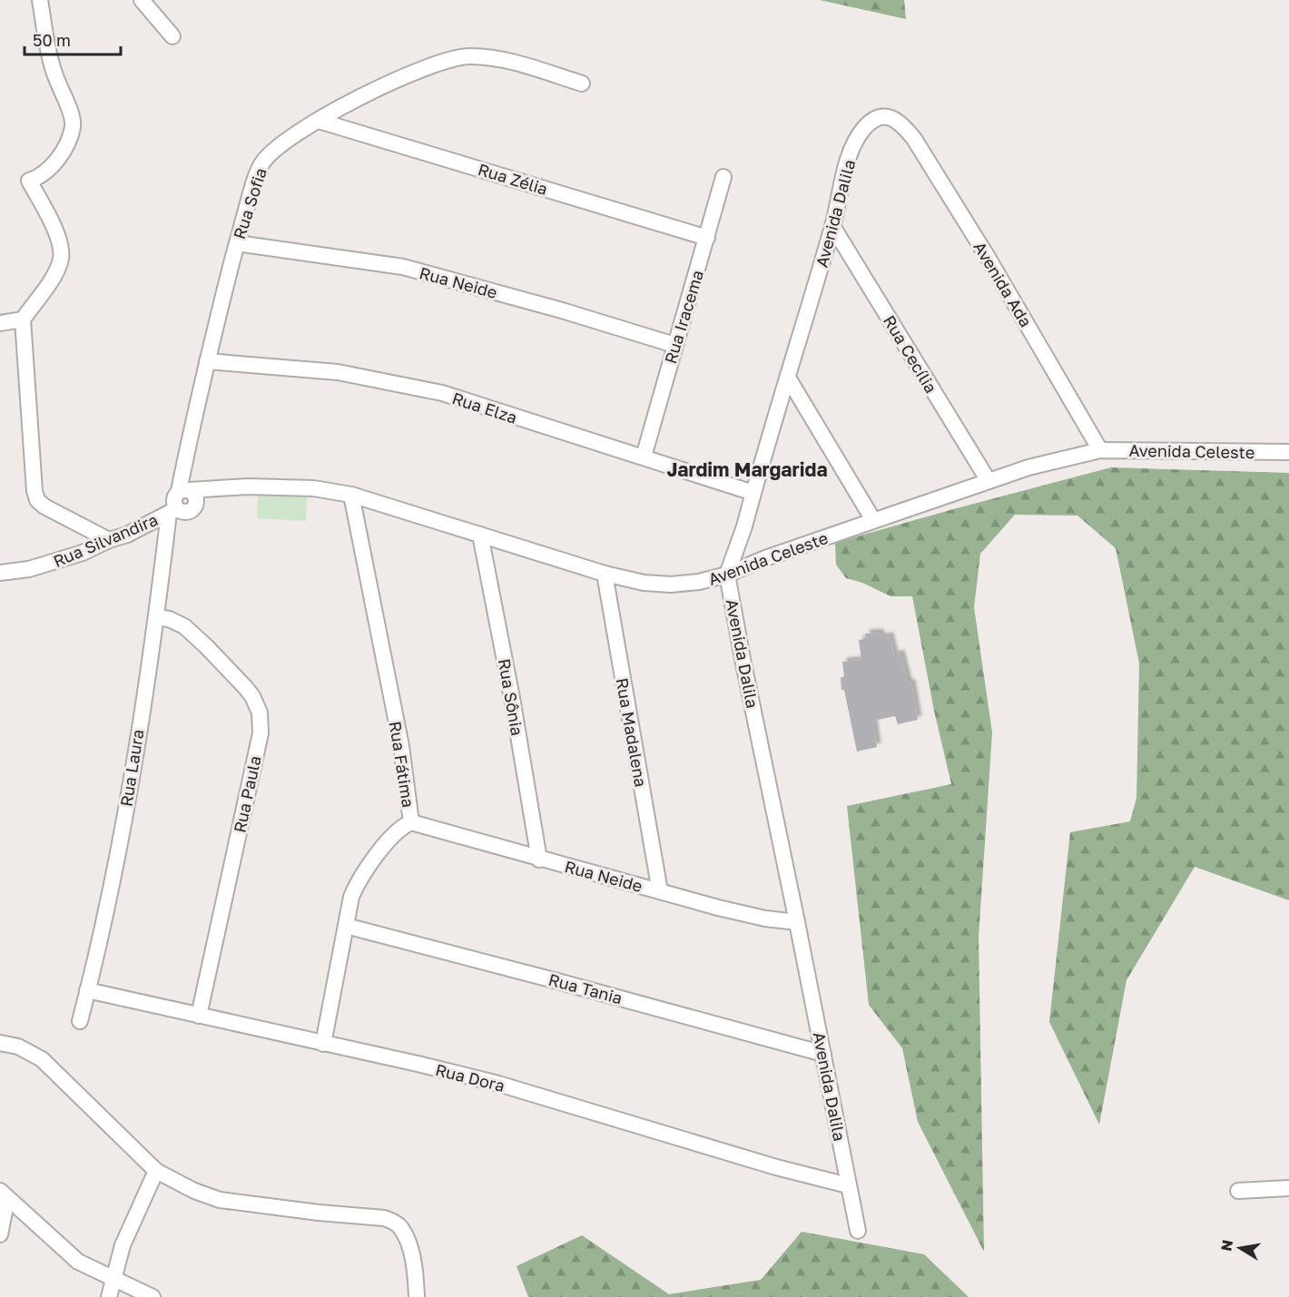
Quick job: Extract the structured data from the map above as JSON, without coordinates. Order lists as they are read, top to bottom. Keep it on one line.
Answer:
{"streets":{"street":["Rua Zélia","Rua Sofia","Avenida Dalila","Rua Neide","Avenida Ada","Rua Iracema","Rua Cecília","Rua Elza","Avenida Celeste","Rua Silvandira","Rua Sônia","Rua Madalena","Rua Fátima","Rua Laura","Rua Paula","Rua Tania","Rua Dora"]},"crossings":[["Rua Zélia","Rua Sofia"],["Rua Zélia","Rua Iracema"],["Rua Sofia","Rua Neide"],["Rua Sofia","Rua Elza"],["Rua Sofia","Avenida Celeste"],["Rua Sofia","Rua Silvandira"],["Rua Sofia","Rua Laura"],["Avenida Dalila","Rua Neide"],["Avenida Dalila","Avenida Ada"],["Avenida Dalila","Rua Cecília"],["Avenida Dalila","Rua Elza"],["Avenida Dalila","Avenida Celeste"],["Avenida Dalila","Rua Tania"],["Avenida Dalila","Rua Dora"],["Rua Neide","Rua Iracema"],["Rua Neide","Rua Sônia"],["Rua Neide","Rua Madalena"],["Rua Neide","Rua Fátima"],["Avenida Ada","Avenida Celeste"],["Rua Iracema","Rua Elza"],["Rua Cecília","Avenida Celeste"],["Avenida Celeste","Rua Silvandira"],["Avenida Celeste","Rua Sônia"],["Avenida Celeste","Rua Madalena"],["Avenida Celeste","Rua Fátima"],["Avenida Celeste","Rua Laura"],["Rua Silvandira","Rua Laura"],["Rua Fátima","Rua Tania"],["Rua Fátima","Rua Dora"],["Rua Laura","Rua Paula"],["Rua Laura","Rua Dora"],["Rua Paula","Rua Dora"]],"districts":["Jardim Margarida"],"scale_bar":"50 m","north":"left"}
